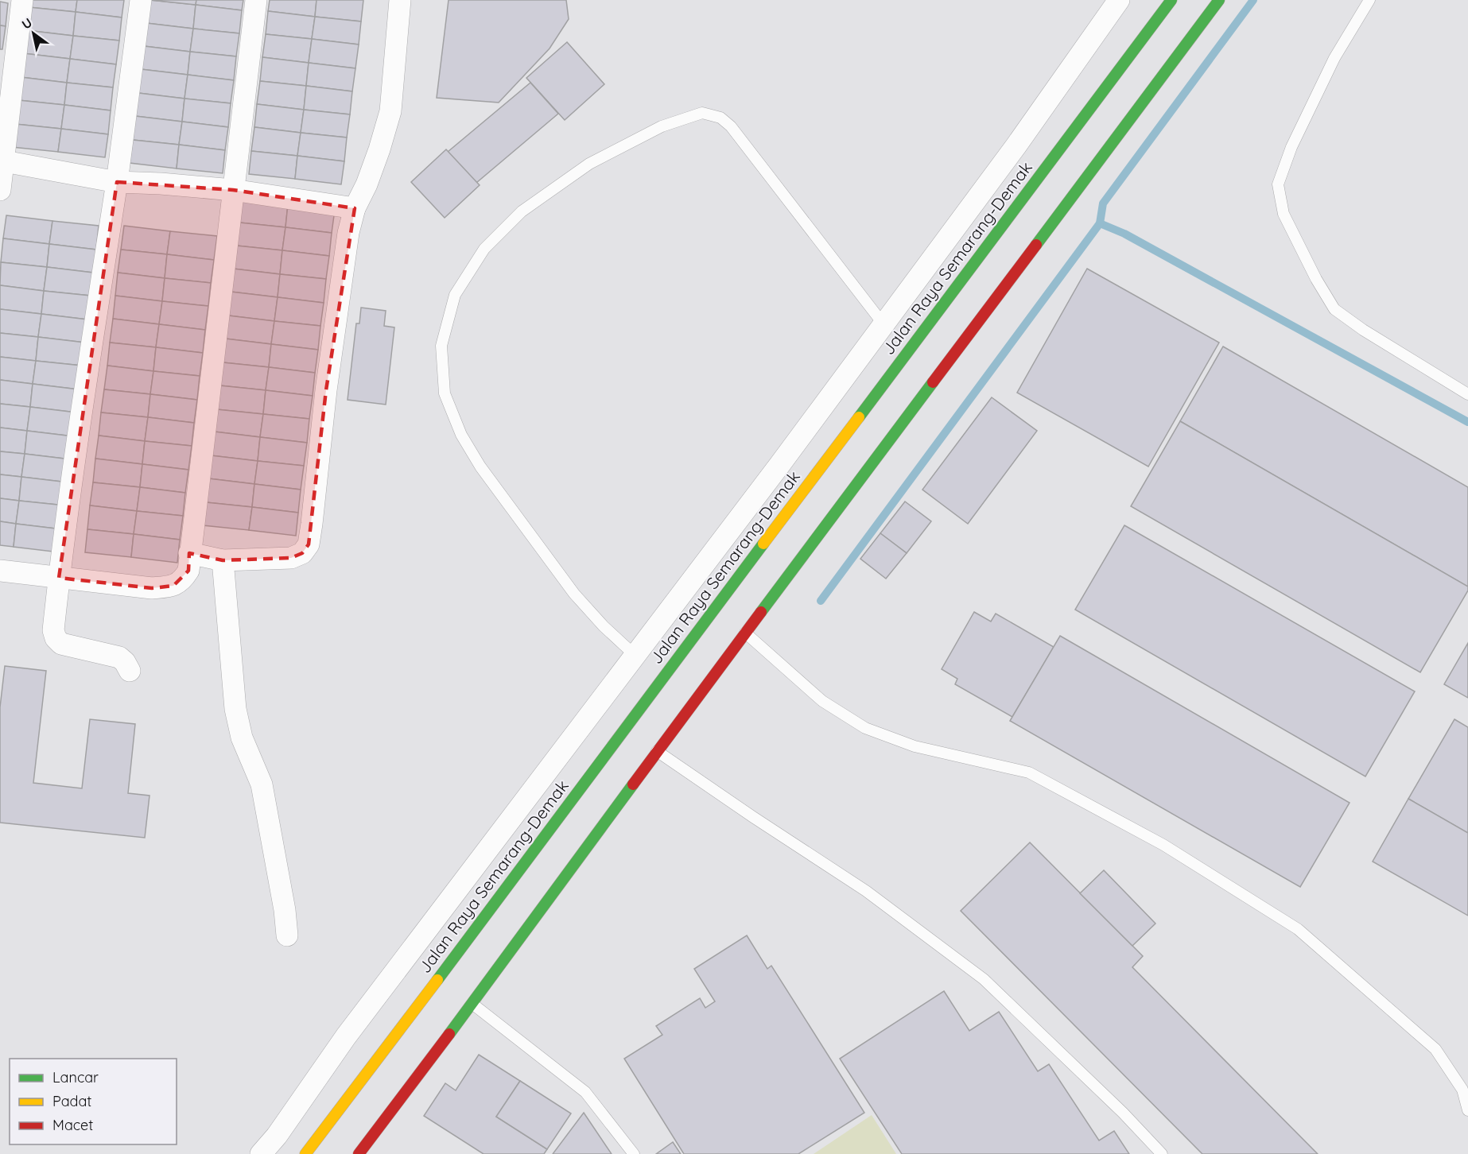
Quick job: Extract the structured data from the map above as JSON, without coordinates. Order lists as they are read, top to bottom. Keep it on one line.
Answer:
{"streets":{"highway":["Jalan Raya Semarang-Demak"]},"legend":["Lancar","Padat","Macet"],"north":"top left"}
